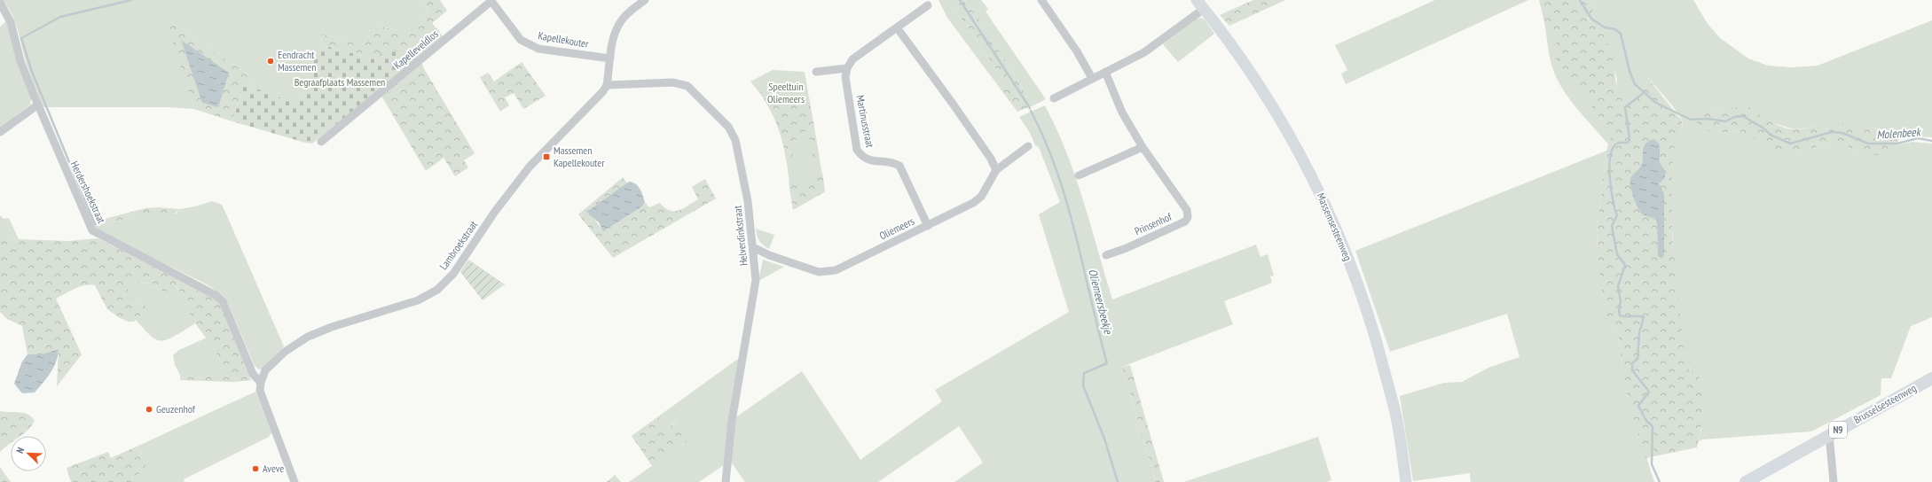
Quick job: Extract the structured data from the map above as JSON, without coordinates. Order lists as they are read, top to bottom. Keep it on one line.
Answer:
{"streets":{"main road":["Massemsesteenweg","Brusselsesteenweg","N9"],"street":["Kapellekouter","Kapelleveldlos","Martinusstraat","Herdershoekstraat","Prinsenhof","Oliemeers","Helverdinkstraat","Lambroekstraat"]},"crossings":[["Kapellekouter","Kapelleveldlos"],["Kapellekouter","Lambroekstraat"],["Martinusstraat","Oliemeers"],["Herdershoekstraat","Lambroekstraat"],["Oliemeers","Helverdinkstraat"],["Helverdinkstraat","Lambroekstraat"]],"water":["Molenbeek","Oliemeersbeekje"],"parks":["Begraafplaats Massemen","Speeltuin Oliemeers"],"places":{"other":["Eendracht Massemen","Geuzenhof","Aveve"],"transit":["Massemen Kapellekouter"]},"north":"top left"}
